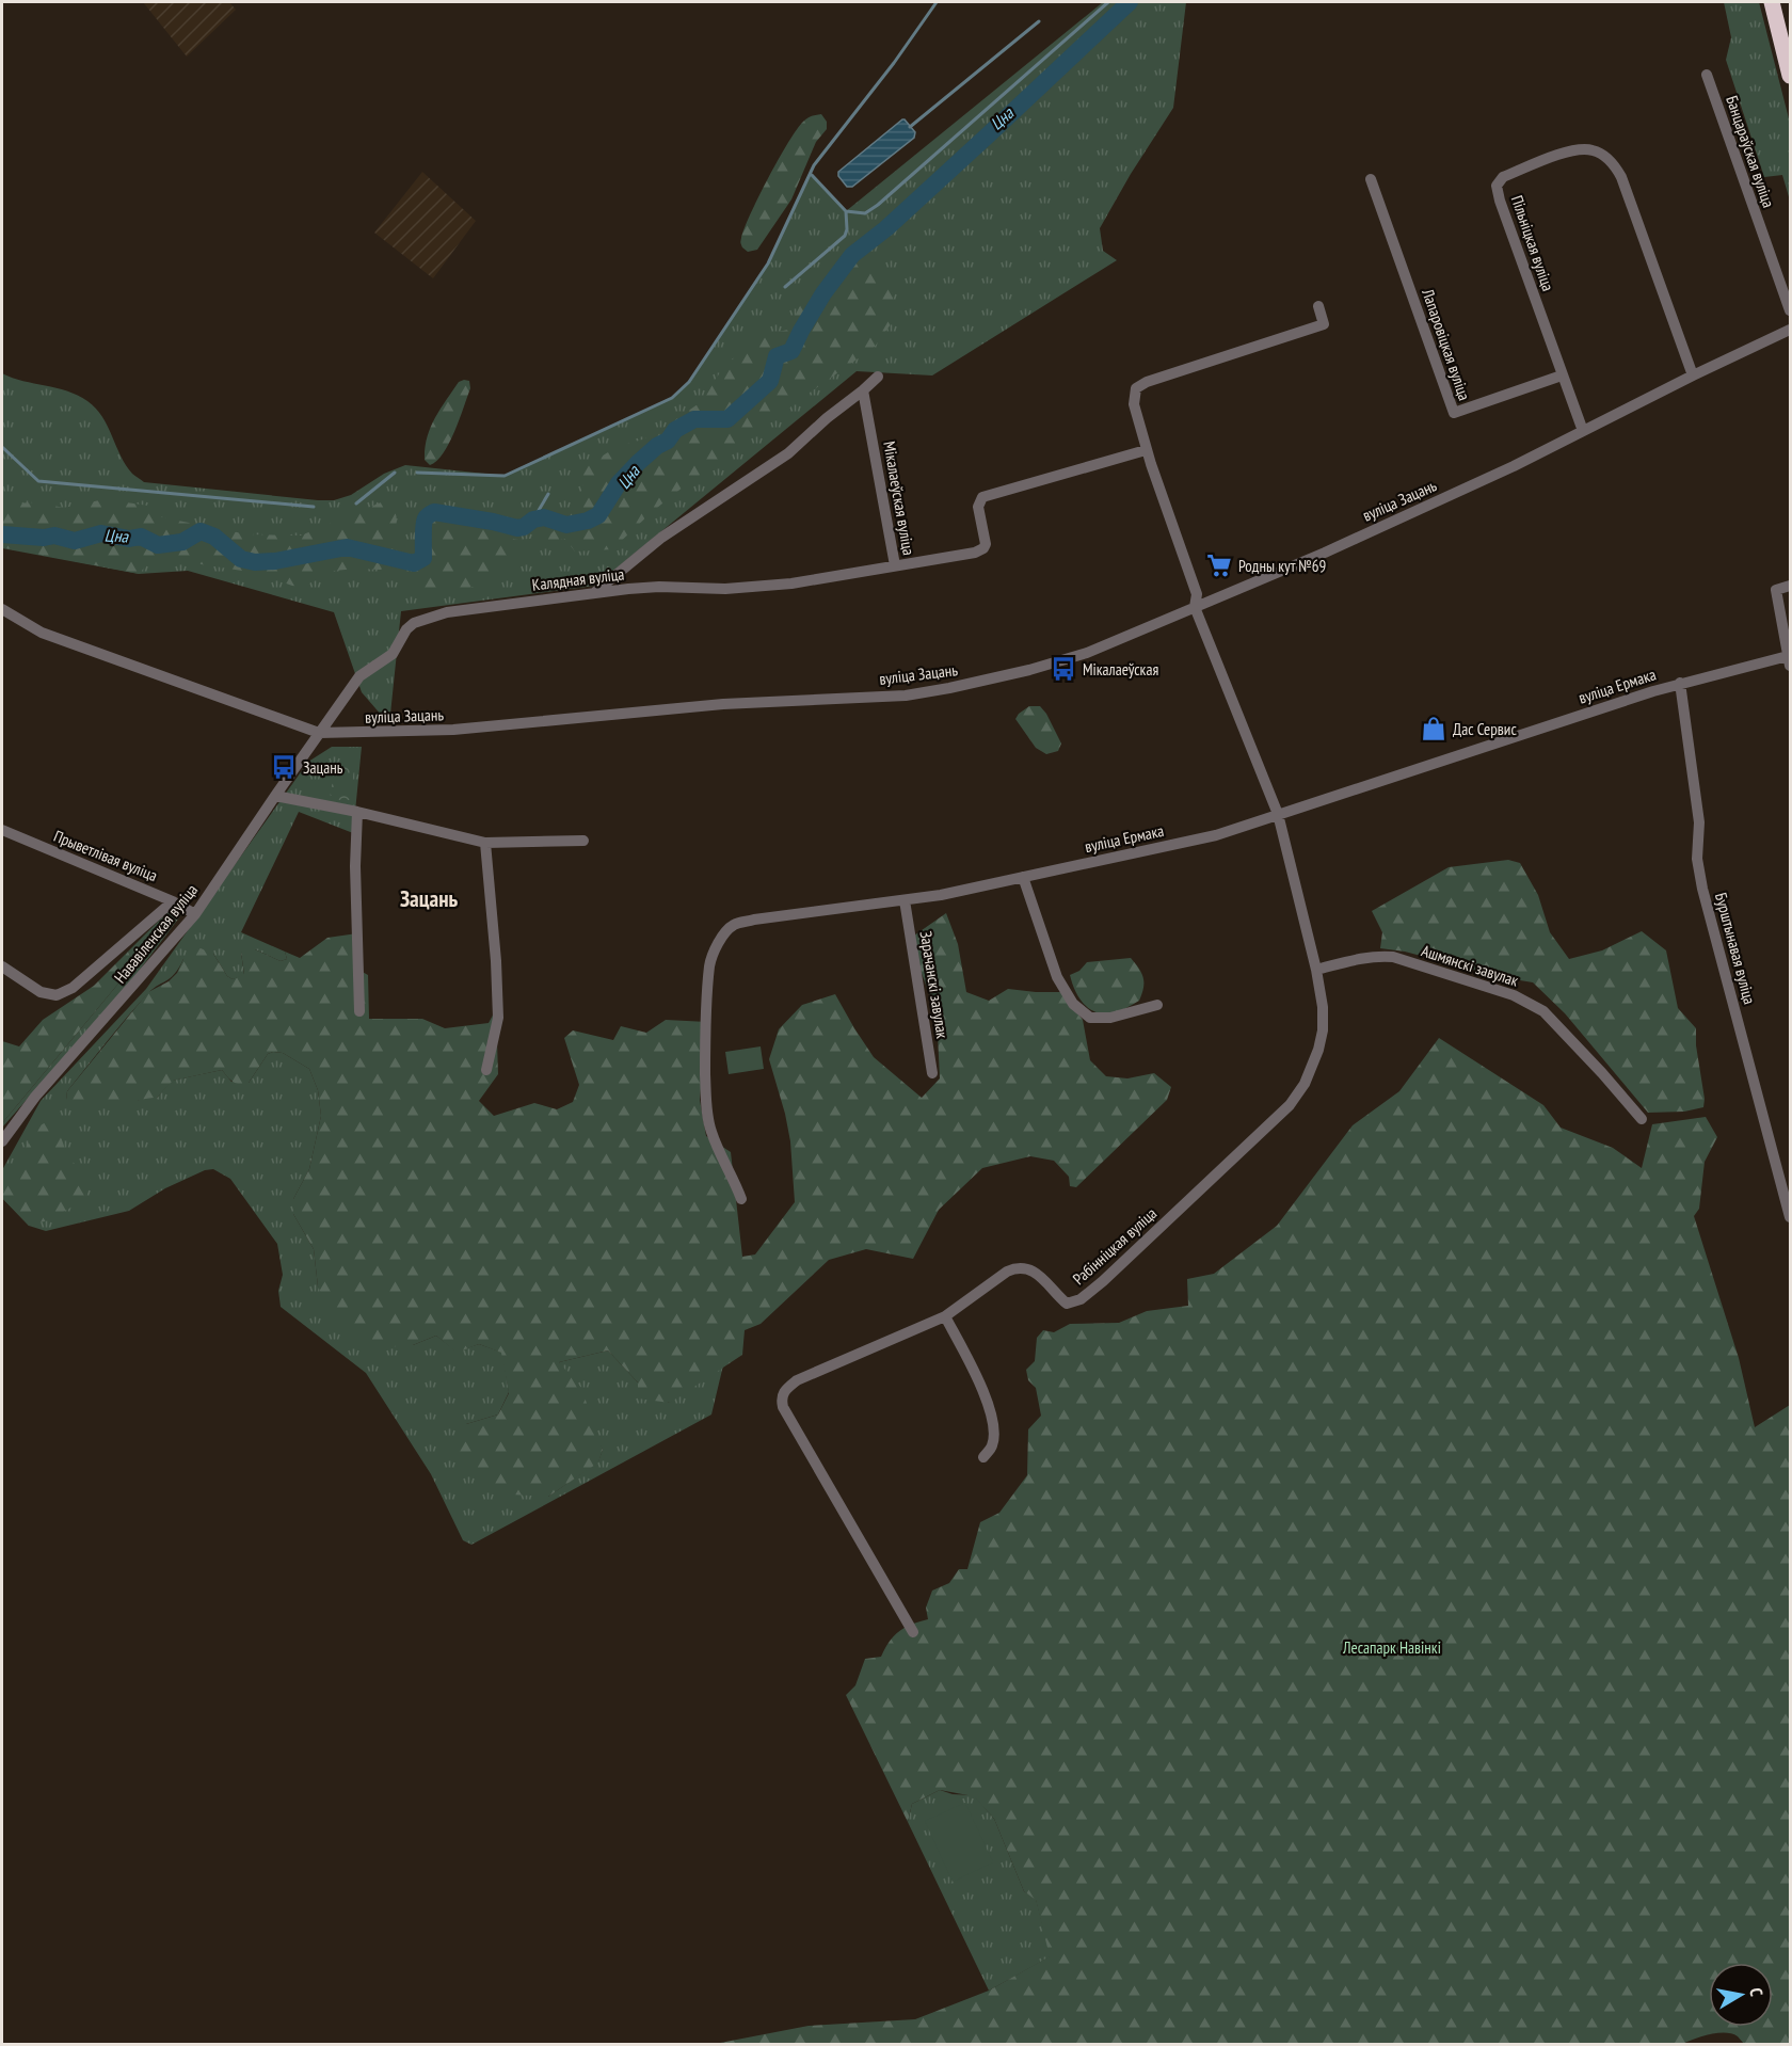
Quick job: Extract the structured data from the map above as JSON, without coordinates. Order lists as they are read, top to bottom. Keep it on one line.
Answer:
{"streets":{"street":["Банцараўская вуліца","Пільніцкая вуліца","Лапаровіцкая вуліца","Мікалаеўская вуліца","вуліца Зацань","Калядная вуліца","вуліца Ермака","Прыветлівая вуліца","Нававіленская вуліца","Бурштынавая вуліца","Ашмянскі завулак","Зарачанскі завулак","Рабінніцкая вуліца"]},"crossings":[["Пільніцкая вуліца","Лапаровіцкая вуліца"],["Пільніцкая вуліца","вуліца Зацань"],["Мікалаеўская вуліца","Калядная вуліца"],["вуліца Зацань","Калядная вуліца"],["вуліца Зацань","Нававіленская вуліца"],["вуліца Зацань","Рабінніцкая вуліца"],["Калядная вуліца","Нававіленская вуліца"],["вуліца Ермака","Бурштынавая вуліца"],["вуліца Ермака","Зарачанскі завулак"],["вуліца Ермака","Рабінніцкая вуліца"],["Прыветлівая вуліца","Нававіленская вуліца"],["Ашмянскі завулак","Рабінніцкая вуліца"]],"districts":["Зацань"],"water":["Цна"],"parks":["Лесапарк Навінкі"],"places":{"supermarket":["Родны кут №69"],"bus stop":["Мікалаеўская","Зацань"],"shop":["Дас Сервис"]},"north":"right"}
